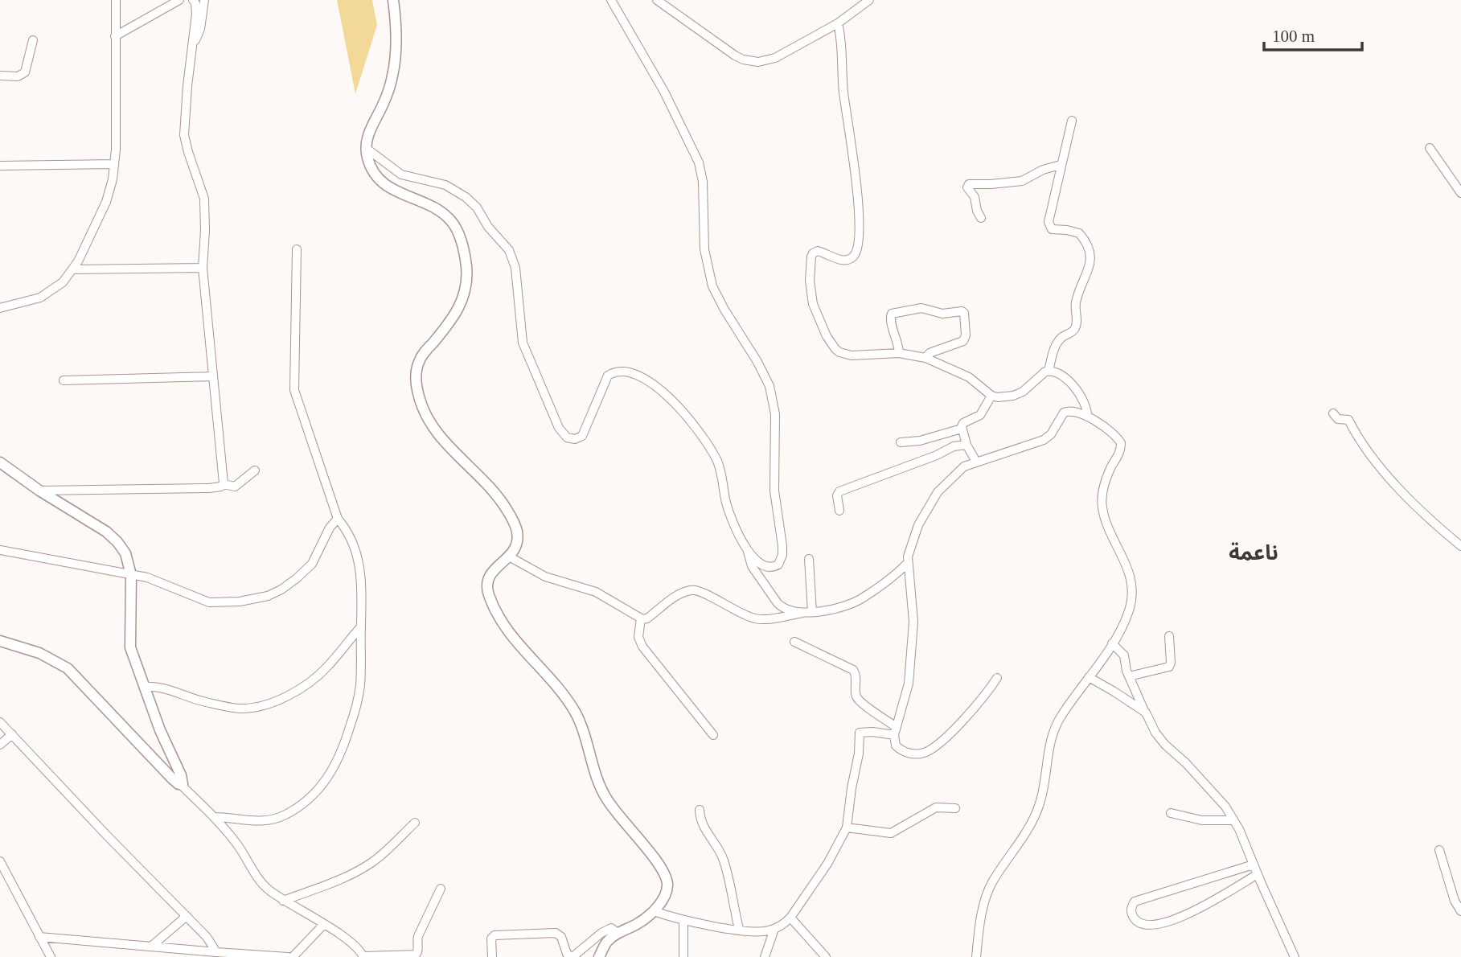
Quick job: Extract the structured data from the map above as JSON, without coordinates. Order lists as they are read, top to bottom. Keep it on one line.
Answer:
{"districts":["ناعمة"],"scale_bar":"100 m"}
